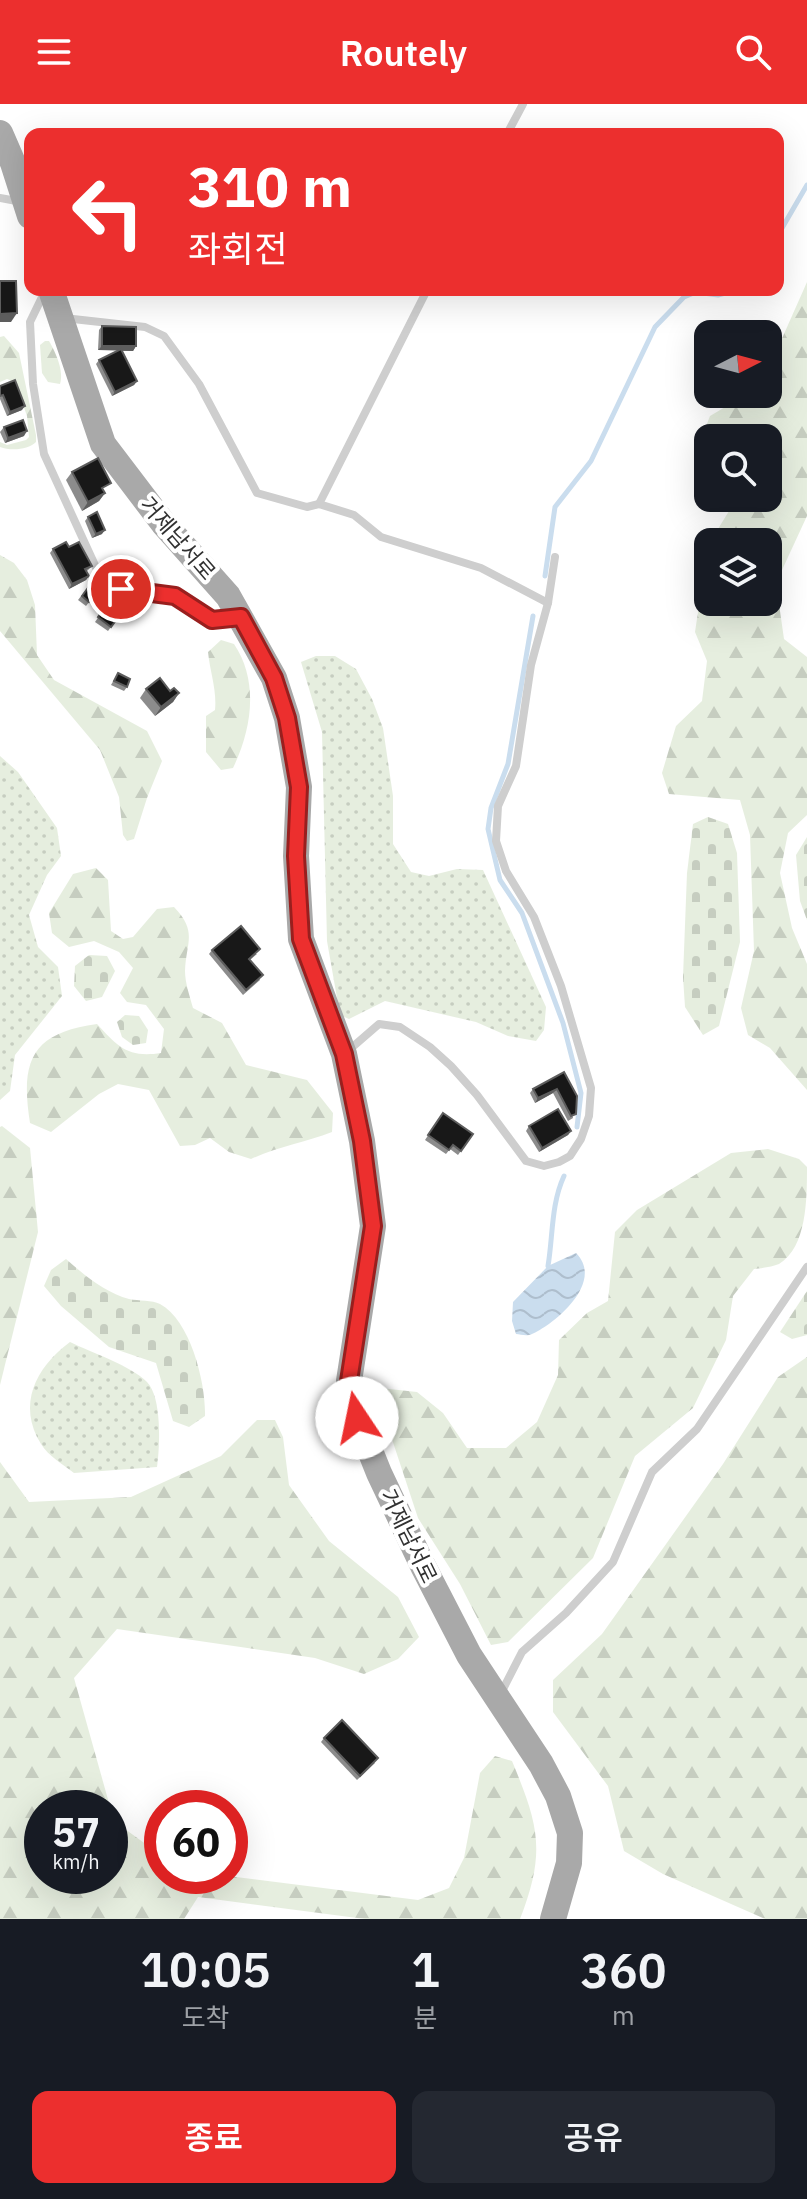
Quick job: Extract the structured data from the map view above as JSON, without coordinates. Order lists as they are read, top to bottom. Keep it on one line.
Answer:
{"streets":{"main road":["거제남서로"]},"north":"right","page":{"header":"Routely","turn":["310 m","좌회전"],"speed":"57 km/h","limit":"60","eta":["10:05","도착","1","분","360","m"],"buttons":["종료","공유"]}}
